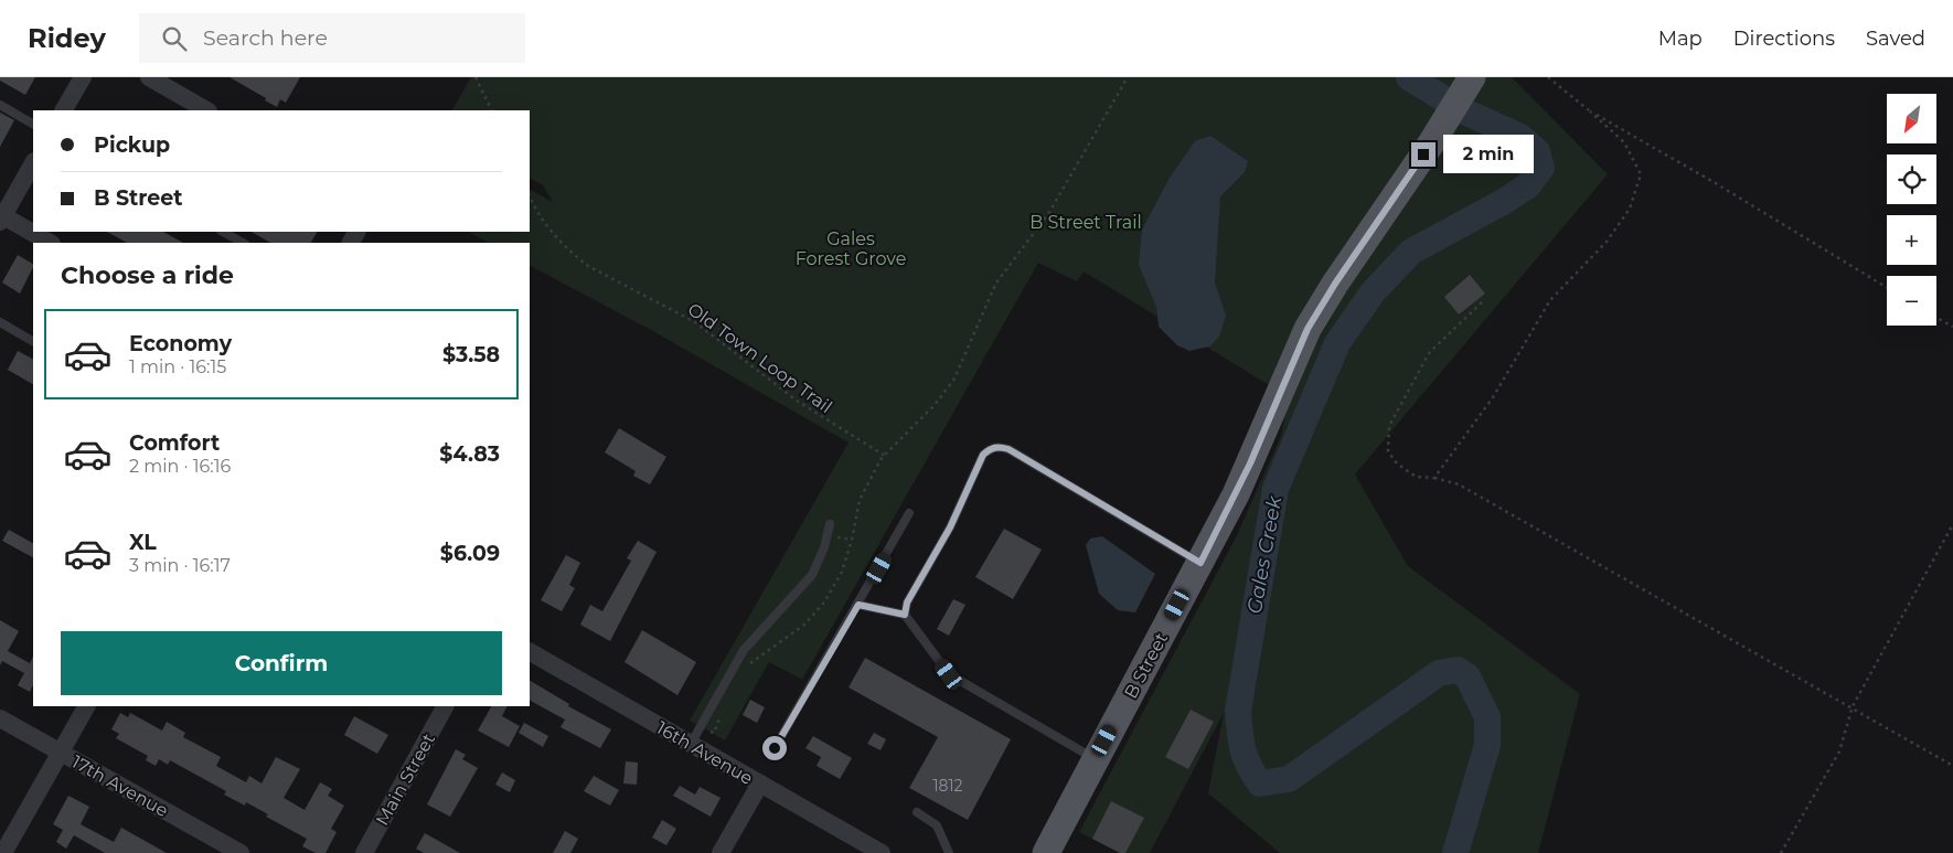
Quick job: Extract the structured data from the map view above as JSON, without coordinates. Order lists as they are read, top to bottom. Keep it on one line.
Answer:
{"streets":{"main road":["B Street"],"street":["16th Avenue","Main Street","17th Avenue"],"path":["Old Town Loop Trail"]},"water":["Gales Creek"],"parks":["B Street Trail","Gales Forest Grove"],"house_numbers":["1812"],"north":"bottom left","page":{"header":"Ridey","search":"Search here","nav":["Map","Directions","Saved"],"map_buttons":["+","−"],"banner":["Pickup","B Street"],"bubble":"2 min","heading":"Choose a ride","list":[{"name":"Economy","note":"1 min · 16:15","value":"$3.58"},{"name":"Comfort","note":"2 min · 16:16","value":"$4.83"},{"name":"XL","note":"3 min · 16:17","value":"$6.09"}],"buttons":"Confirm"}}
